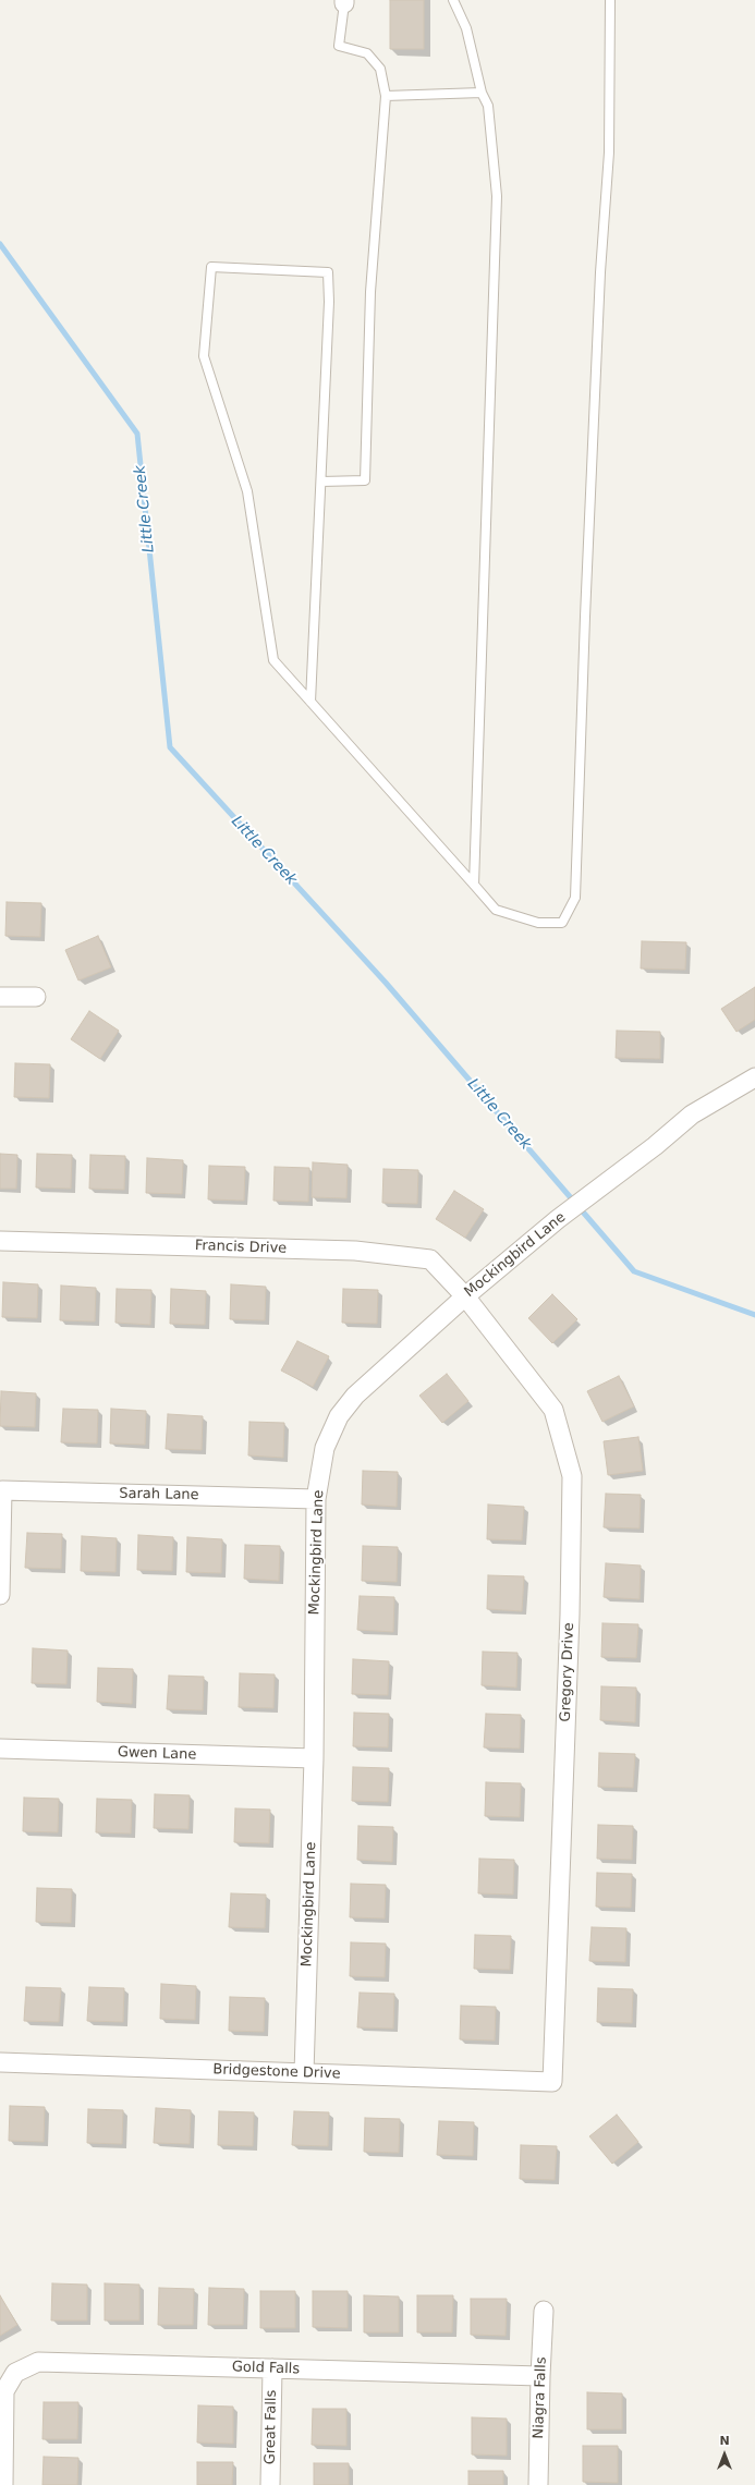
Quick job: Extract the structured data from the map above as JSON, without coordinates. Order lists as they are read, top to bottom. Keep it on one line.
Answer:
{"streets":{"street":["Francis Drive","Mockingbird Lane","Sarah Lane","Gregory Drive","Gwen Lane","Bridgestone Drive","Gold Falls","Niagra Falls","Great Falls"]},"crossings":[["Francis Drive","Mockingbird Lane"],["Francis Drive","Gregory Drive"],["Mockingbird Lane","Sarah Lane"],["Mockingbird Lane","Gregory Drive"],["Mockingbird Lane","Gwen Lane"],["Mockingbird Lane","Bridgestone Drive"],["Gregory Drive","Bridgestone Drive"],["Gold Falls","Niagra Falls"],["Gold Falls","Great Falls"]],"water":["Little Creek"],"north":"top"}
